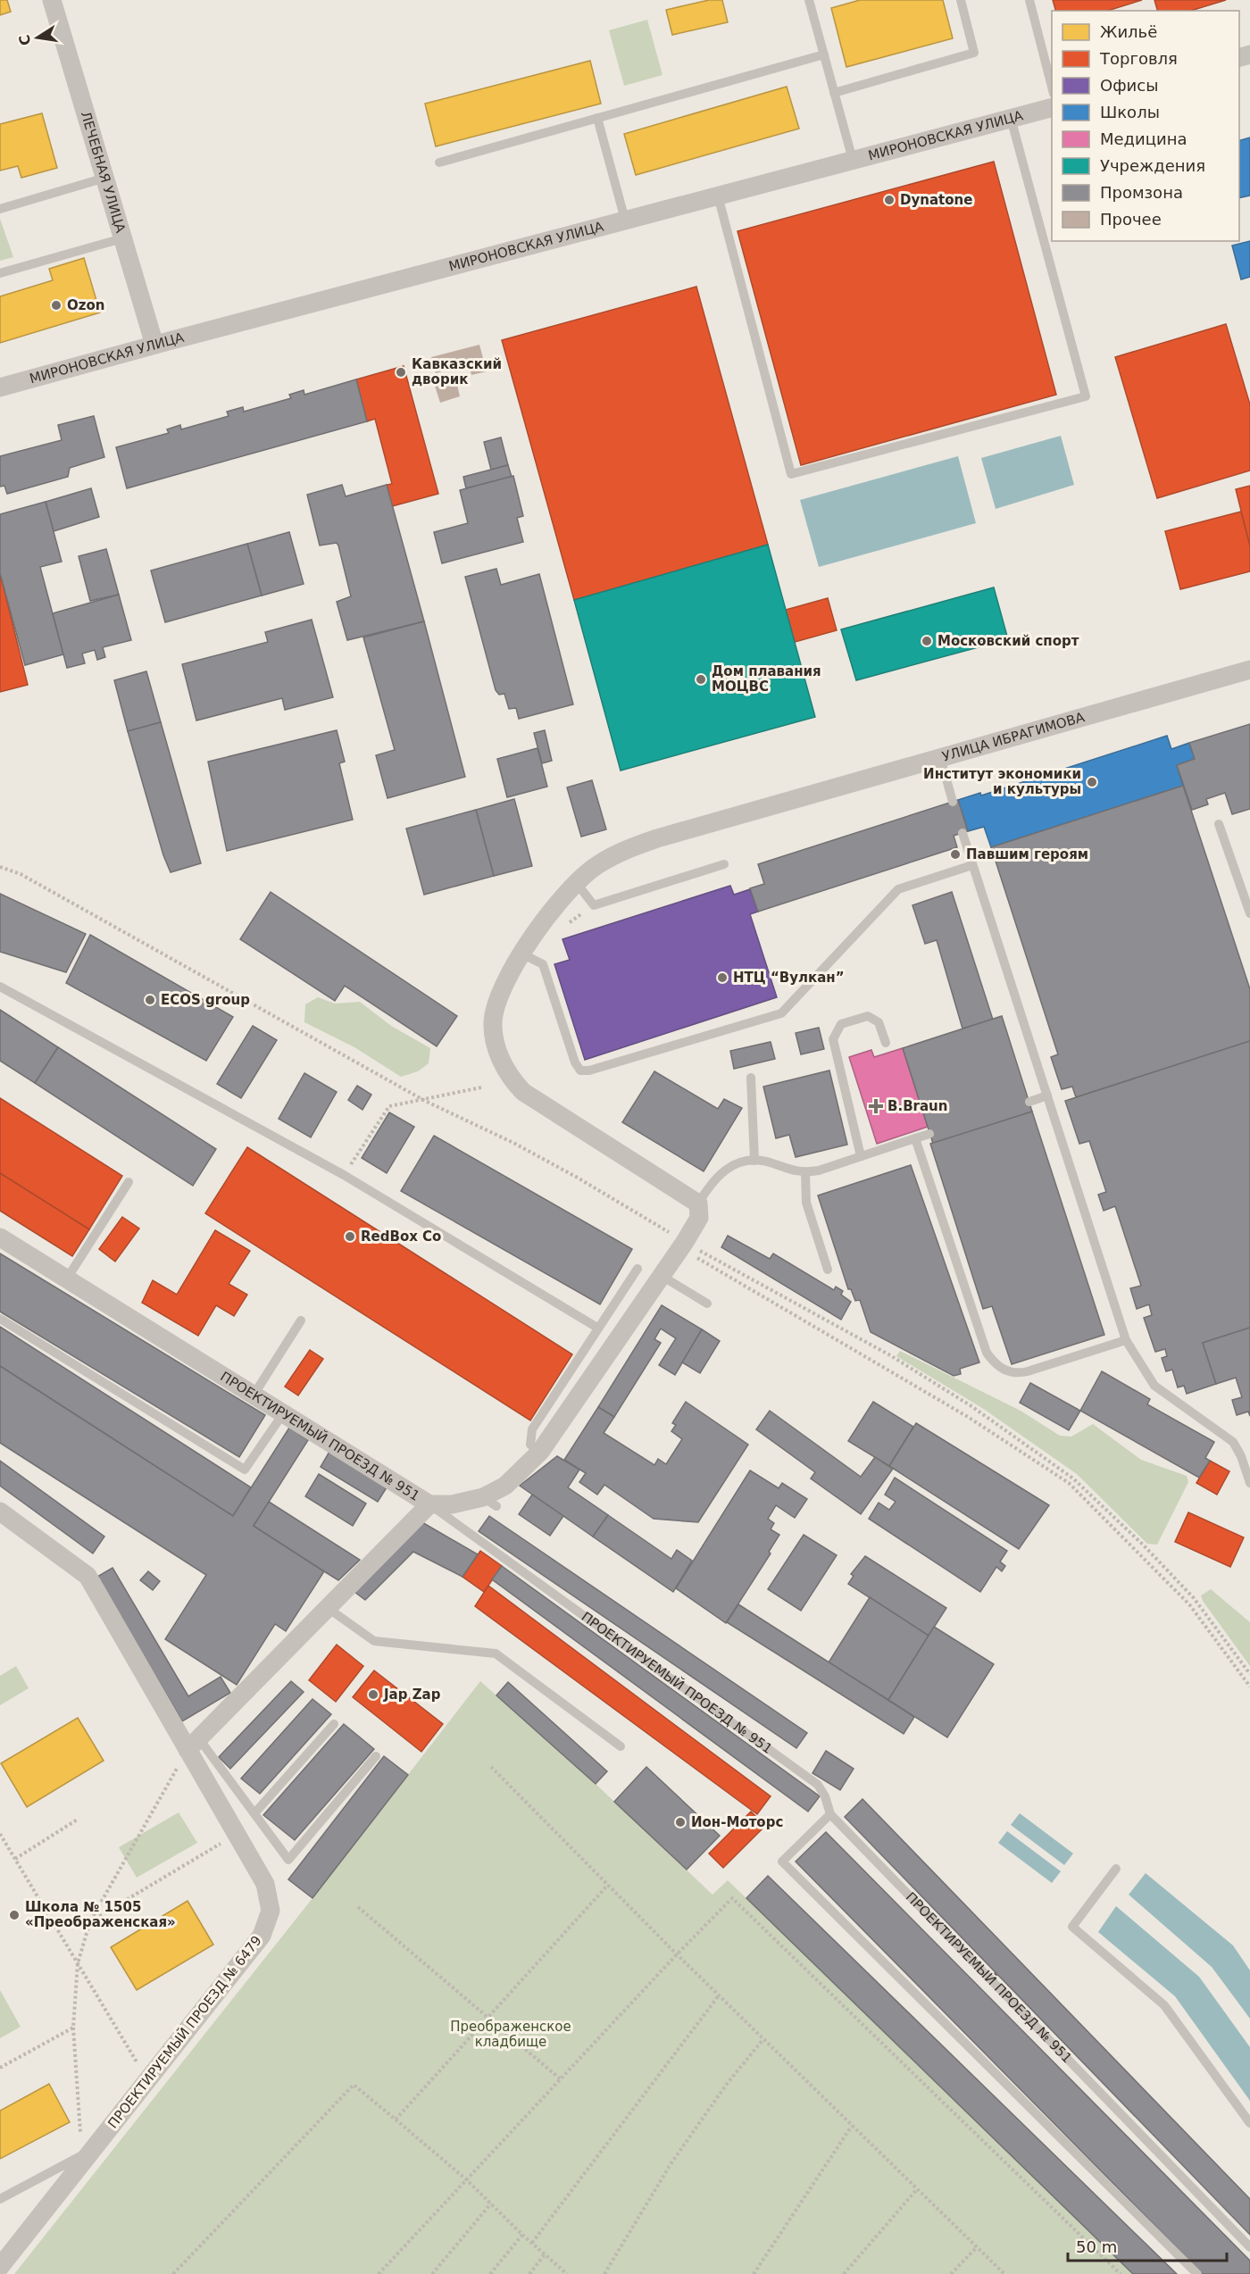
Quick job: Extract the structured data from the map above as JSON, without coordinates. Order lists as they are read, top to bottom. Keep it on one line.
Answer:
{"streets":{"street":["МИРОНОВСКАЯ УЛИЦА","ЛЕЧЕБНАЯ УЛИЦА","УЛИЦА ИБРАГИМОВА","ПРОЕКТИРУЕМЫЙ ПРОЕЗД № 951","ПРОЕКТИРУЕМЫЙ ПРОЕЗД № 6479"]},"crossings":[["МИРОНОВСКАЯ УЛИЦА","ЛЕЧЕБНАЯ УЛИЦА"]],"parks":["Преображенское кладбище"],"places":{"other":["Dynatone","Ozon","Кавказский дворик","Московский спорт","Дом плавания МОЦВС","Институт экономики и культуры","Павшим героям","НТЦ “Вулкан”","ECOS group","RedBox Co","Jap Zap","Ион-Моторс","Школа № 1505 «Преображенская»"],"health":["B.Braun"]},"legend":["Жильё","Торговля","Офисы","Школы","Медицина","Учреждения","Промзона","Прочее"],"scale_bar":"50 m","north":"left"}
